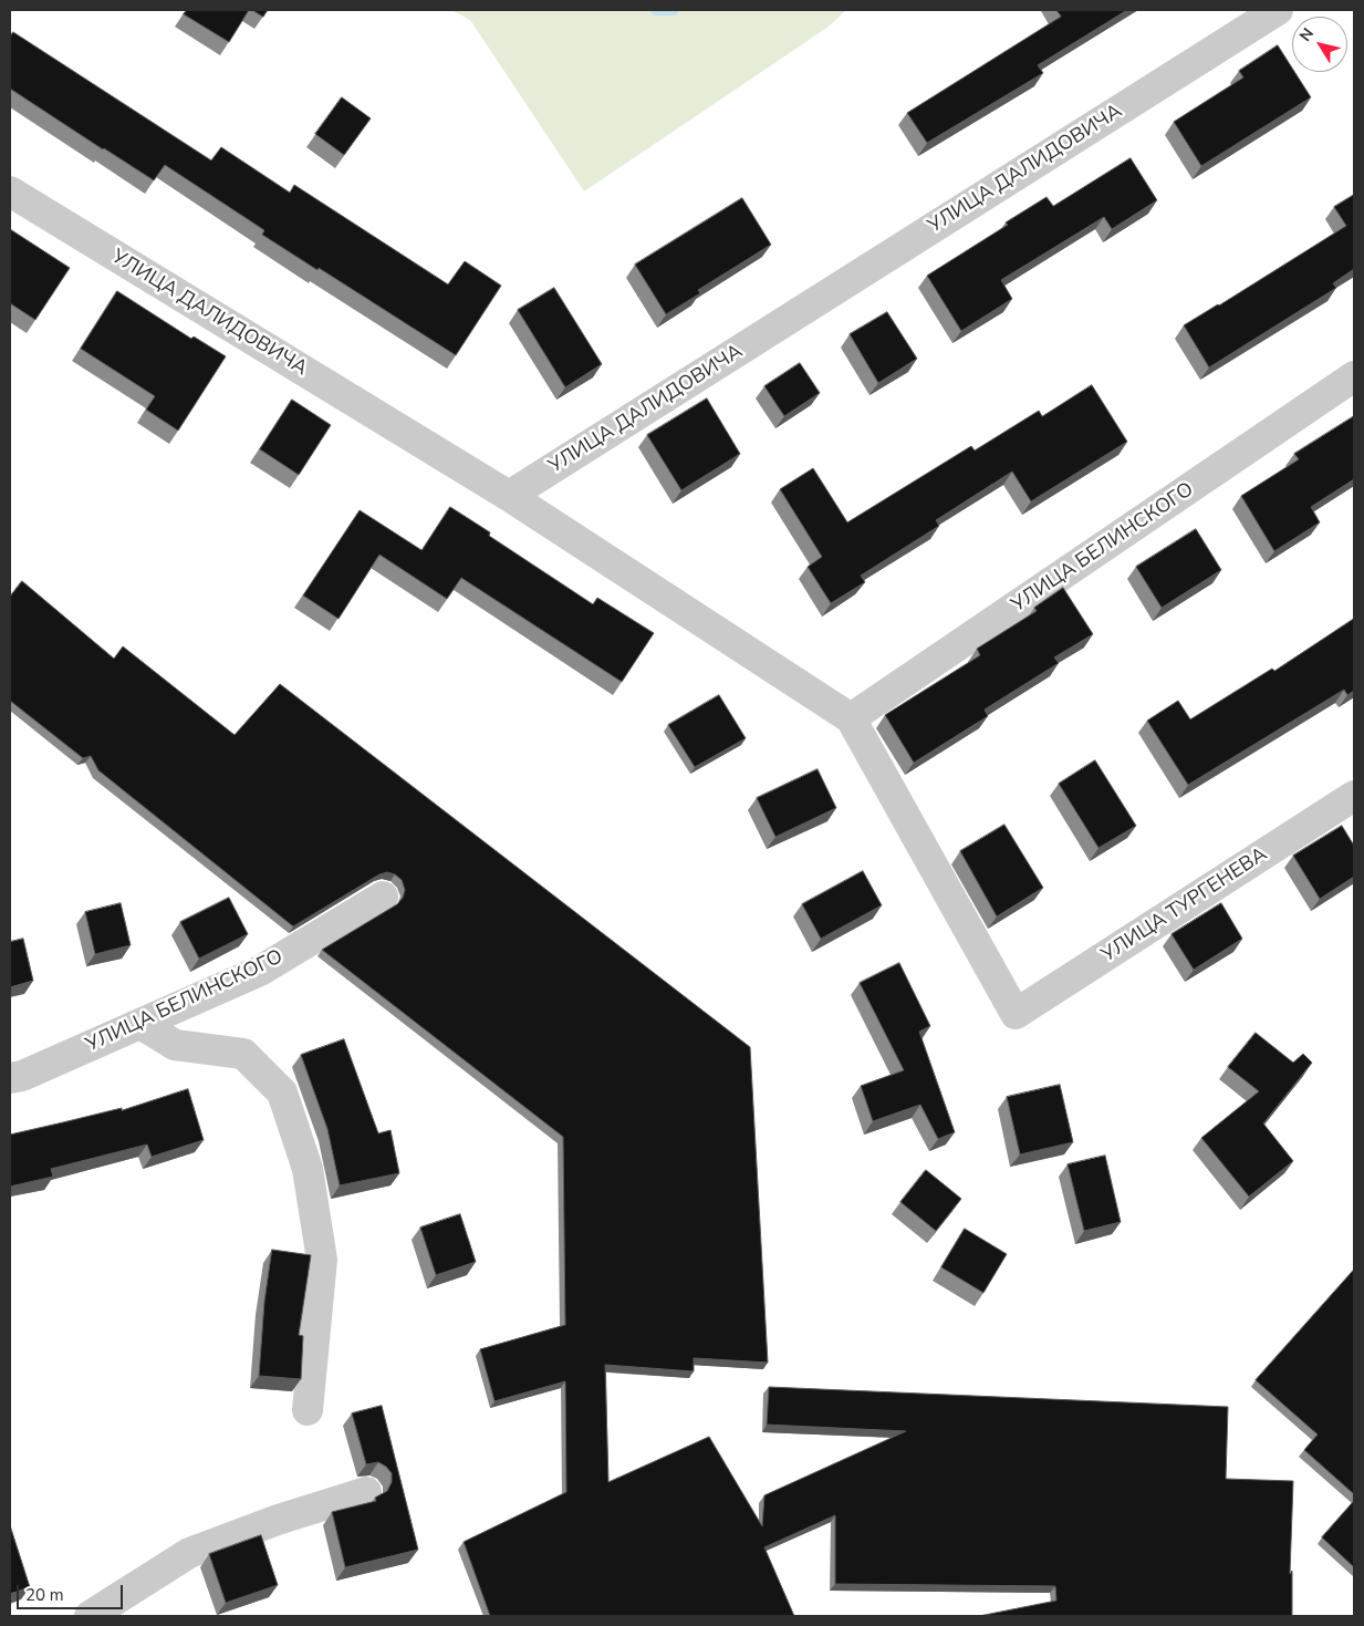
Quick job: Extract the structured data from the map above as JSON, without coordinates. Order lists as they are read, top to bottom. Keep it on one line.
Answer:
{"streets":{"street":["УЛИЦА ДАЛИДОВИЧА","УЛИЦА БЕЛИНСКОГО","УЛИЦА ТУРГЕНЕВА"]},"crossings":[["УЛИЦА БЕЛИНСКОГО","УЛИЦА ТУРГЕНЕВА"]],"scale_bar":"20 m","north":"top left"}
